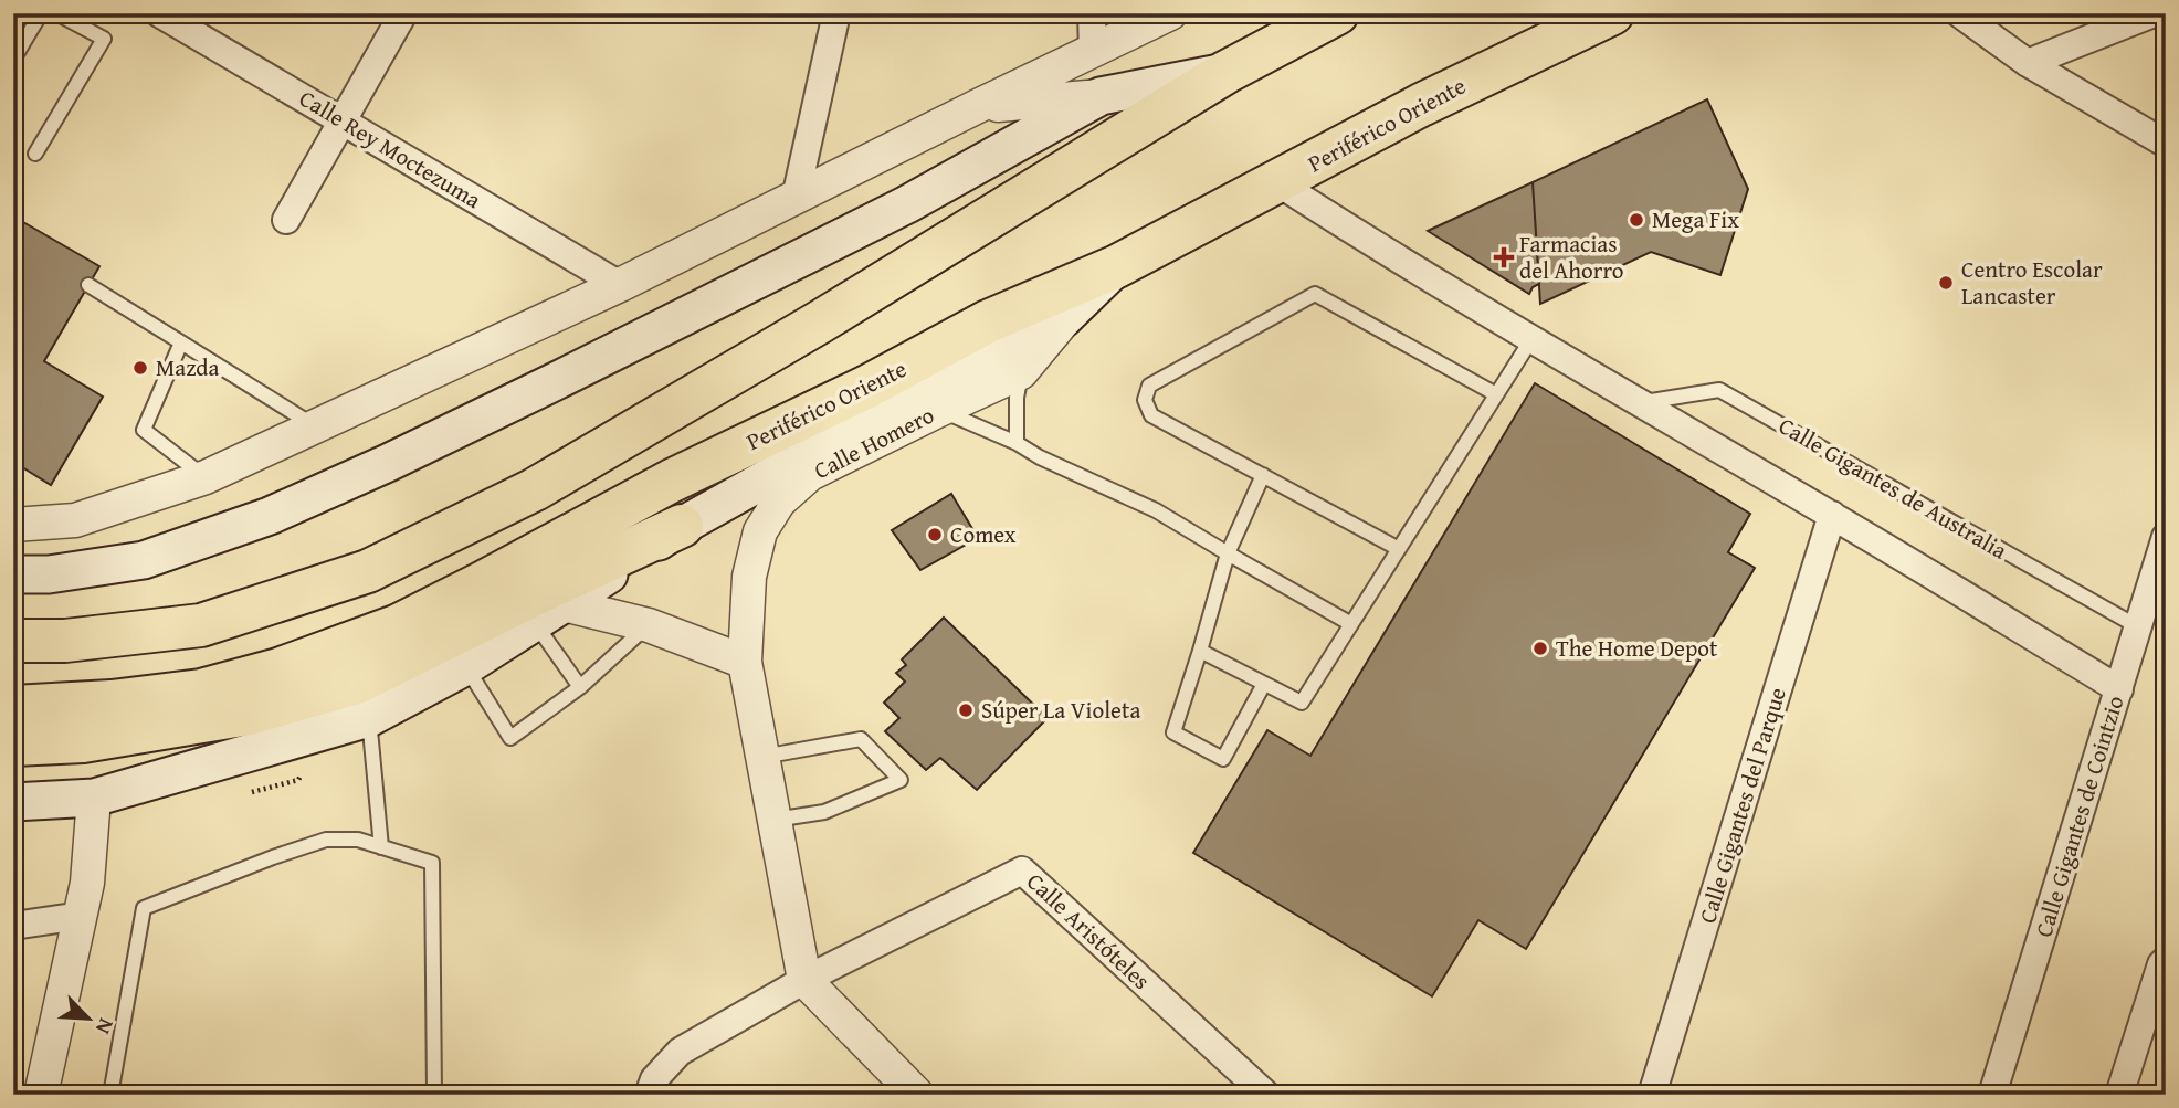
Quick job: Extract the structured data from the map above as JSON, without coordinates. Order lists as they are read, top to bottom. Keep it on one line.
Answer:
{"streets":{"main road":["Periférico Oriente"],"street":["Calle Rey Moctezuma","Calle Homero","Calle Gigantes del Parque","Calle Gigantes de Cointzio","Calle Aristóteles"],"lane":["Calle Gigantes de Australia"]},"crossings":[["Calle Homero","Calle Aristóteles"],["Calle Gigantes de Australia","Calle Gigantes de Cointzio"]],"places":{"other":["Mega Fix","Centro Escolar Lancaster","Mazda","Comex","The Home Depot","Súper La Violeta"],"health":["Farmacias del Ahorro"]},"north":"bottom right"}
